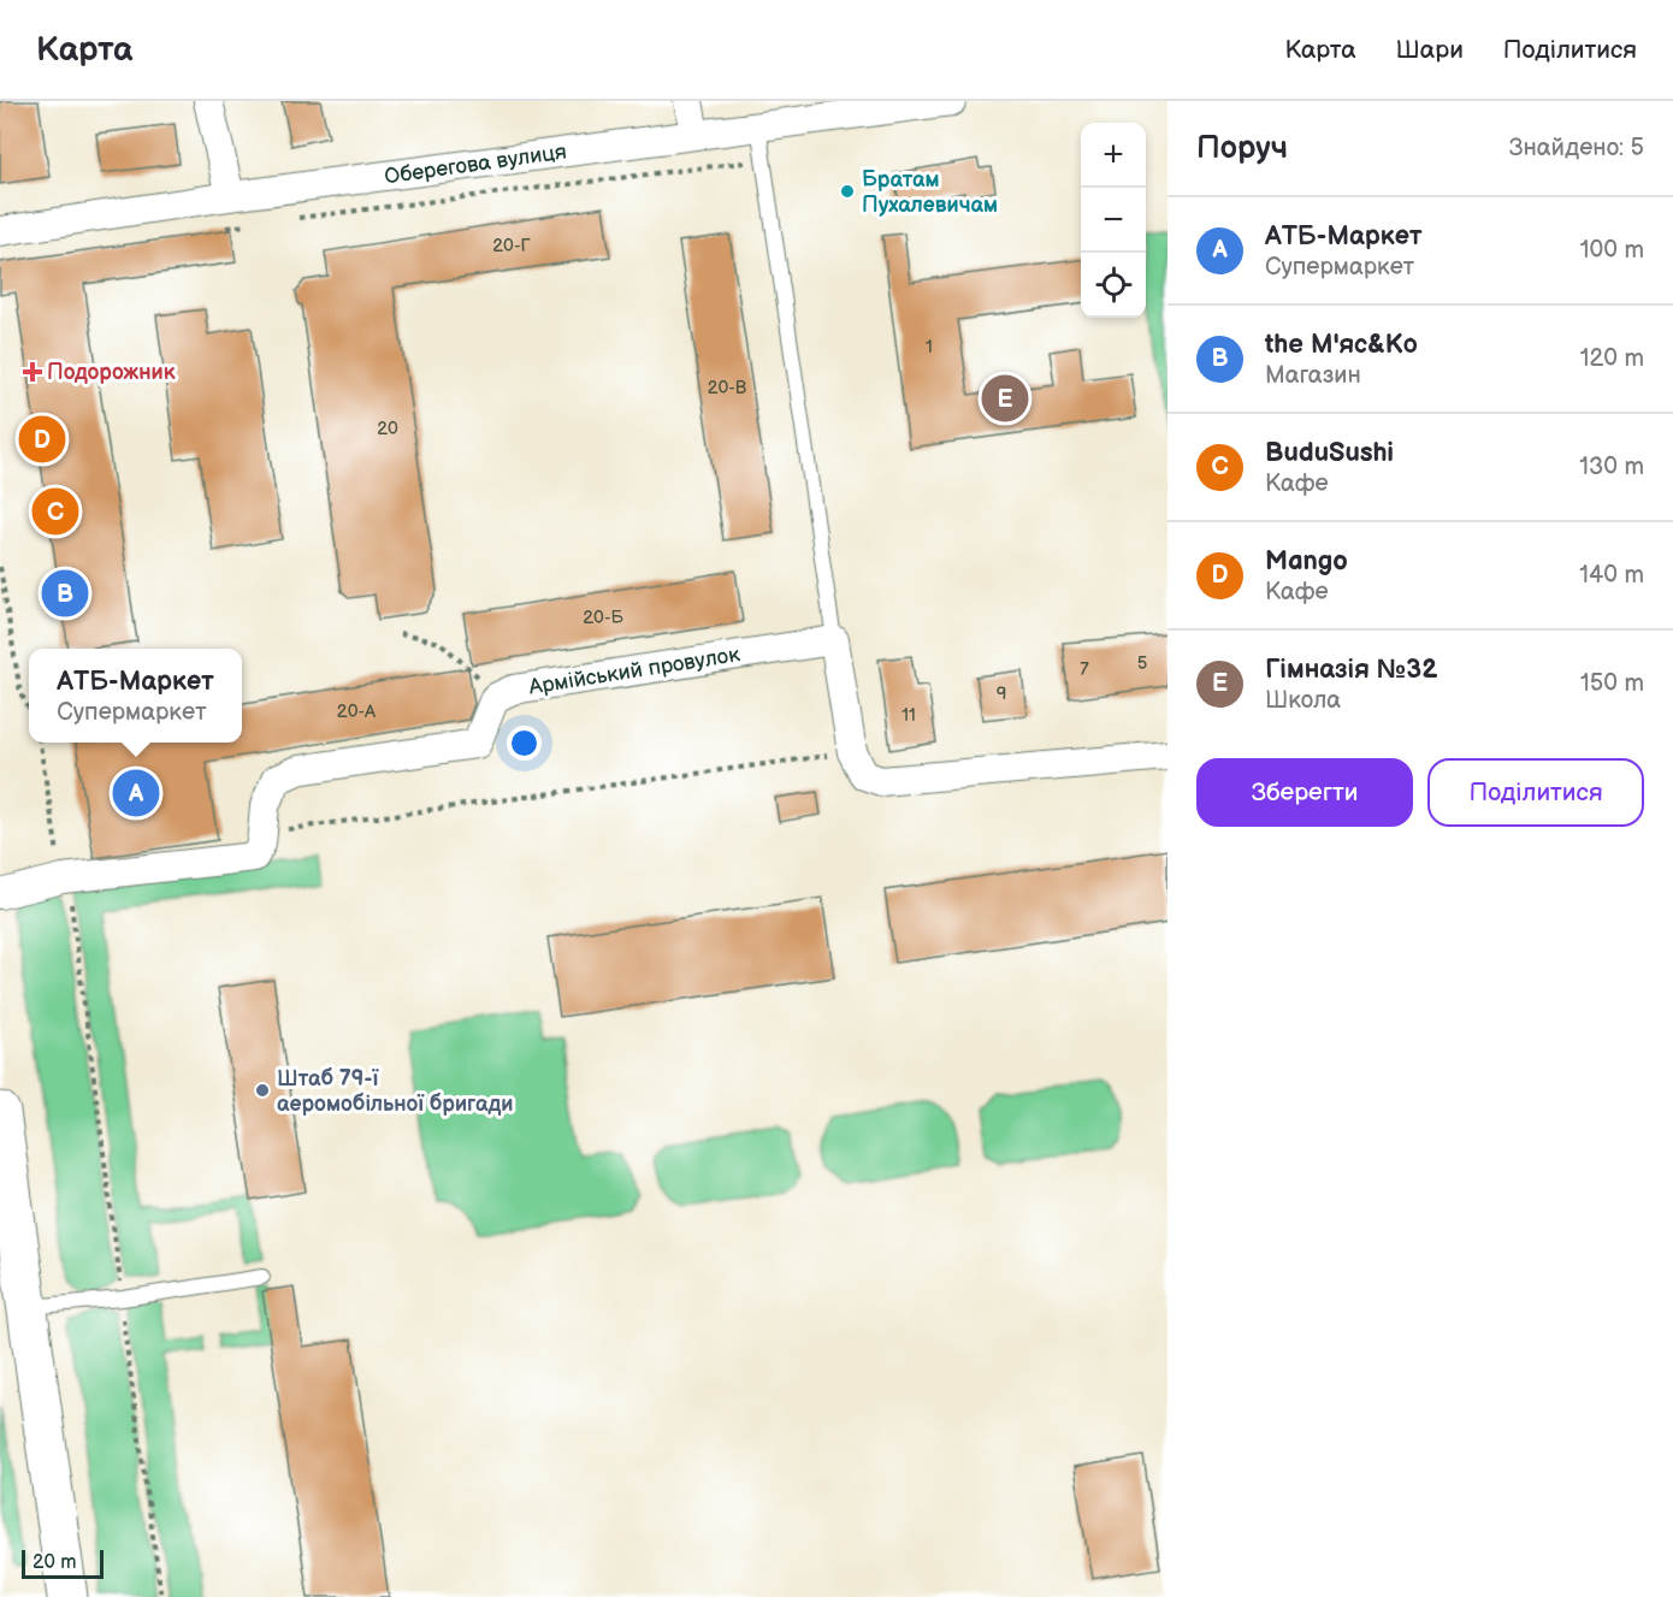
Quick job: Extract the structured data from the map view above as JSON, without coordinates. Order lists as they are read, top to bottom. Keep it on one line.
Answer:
{"streets":{"street":["Оберегова вулиця","Армійський провулок"]},"places":{"other":["Братам Пухалевичам","Штаб 79-ї аеромобільної бригади"],"health":["Подорожник"]},"house_numbers":["20-Г","1","20-В","20","20-Б","5","7","9","20-А","11"],"scale_bar":"20 m","page":{"header":"Карта","nav":["Карта","Шари","Поділитися"],"heading":["Поруч","Знайдено: 5"],"map_buttons":["+","−"],"list":[{"mark":"A","name":"АТБ-Маркет","note":"Супермаркет","value":"100 m"},{"mark":"B","name":"the М'яс&Kо","note":"Магазин","value":"120 m"},{"mark":"C","name":"BuduSushi","note":"Кафе","value":"130 m"},{"mark":"D","name":"Mango","note":"Кафе","value":"140 m"},{"mark":"E","name":"Гімназія №32","note":"Школа","value":"150 m"}],"pins":["E","D","C","B","A"],"popup":["АТБ-Маркет","Супермаркет"],"buttons":["Зберегти","Поділитися"],"scale":"20 m"}}
